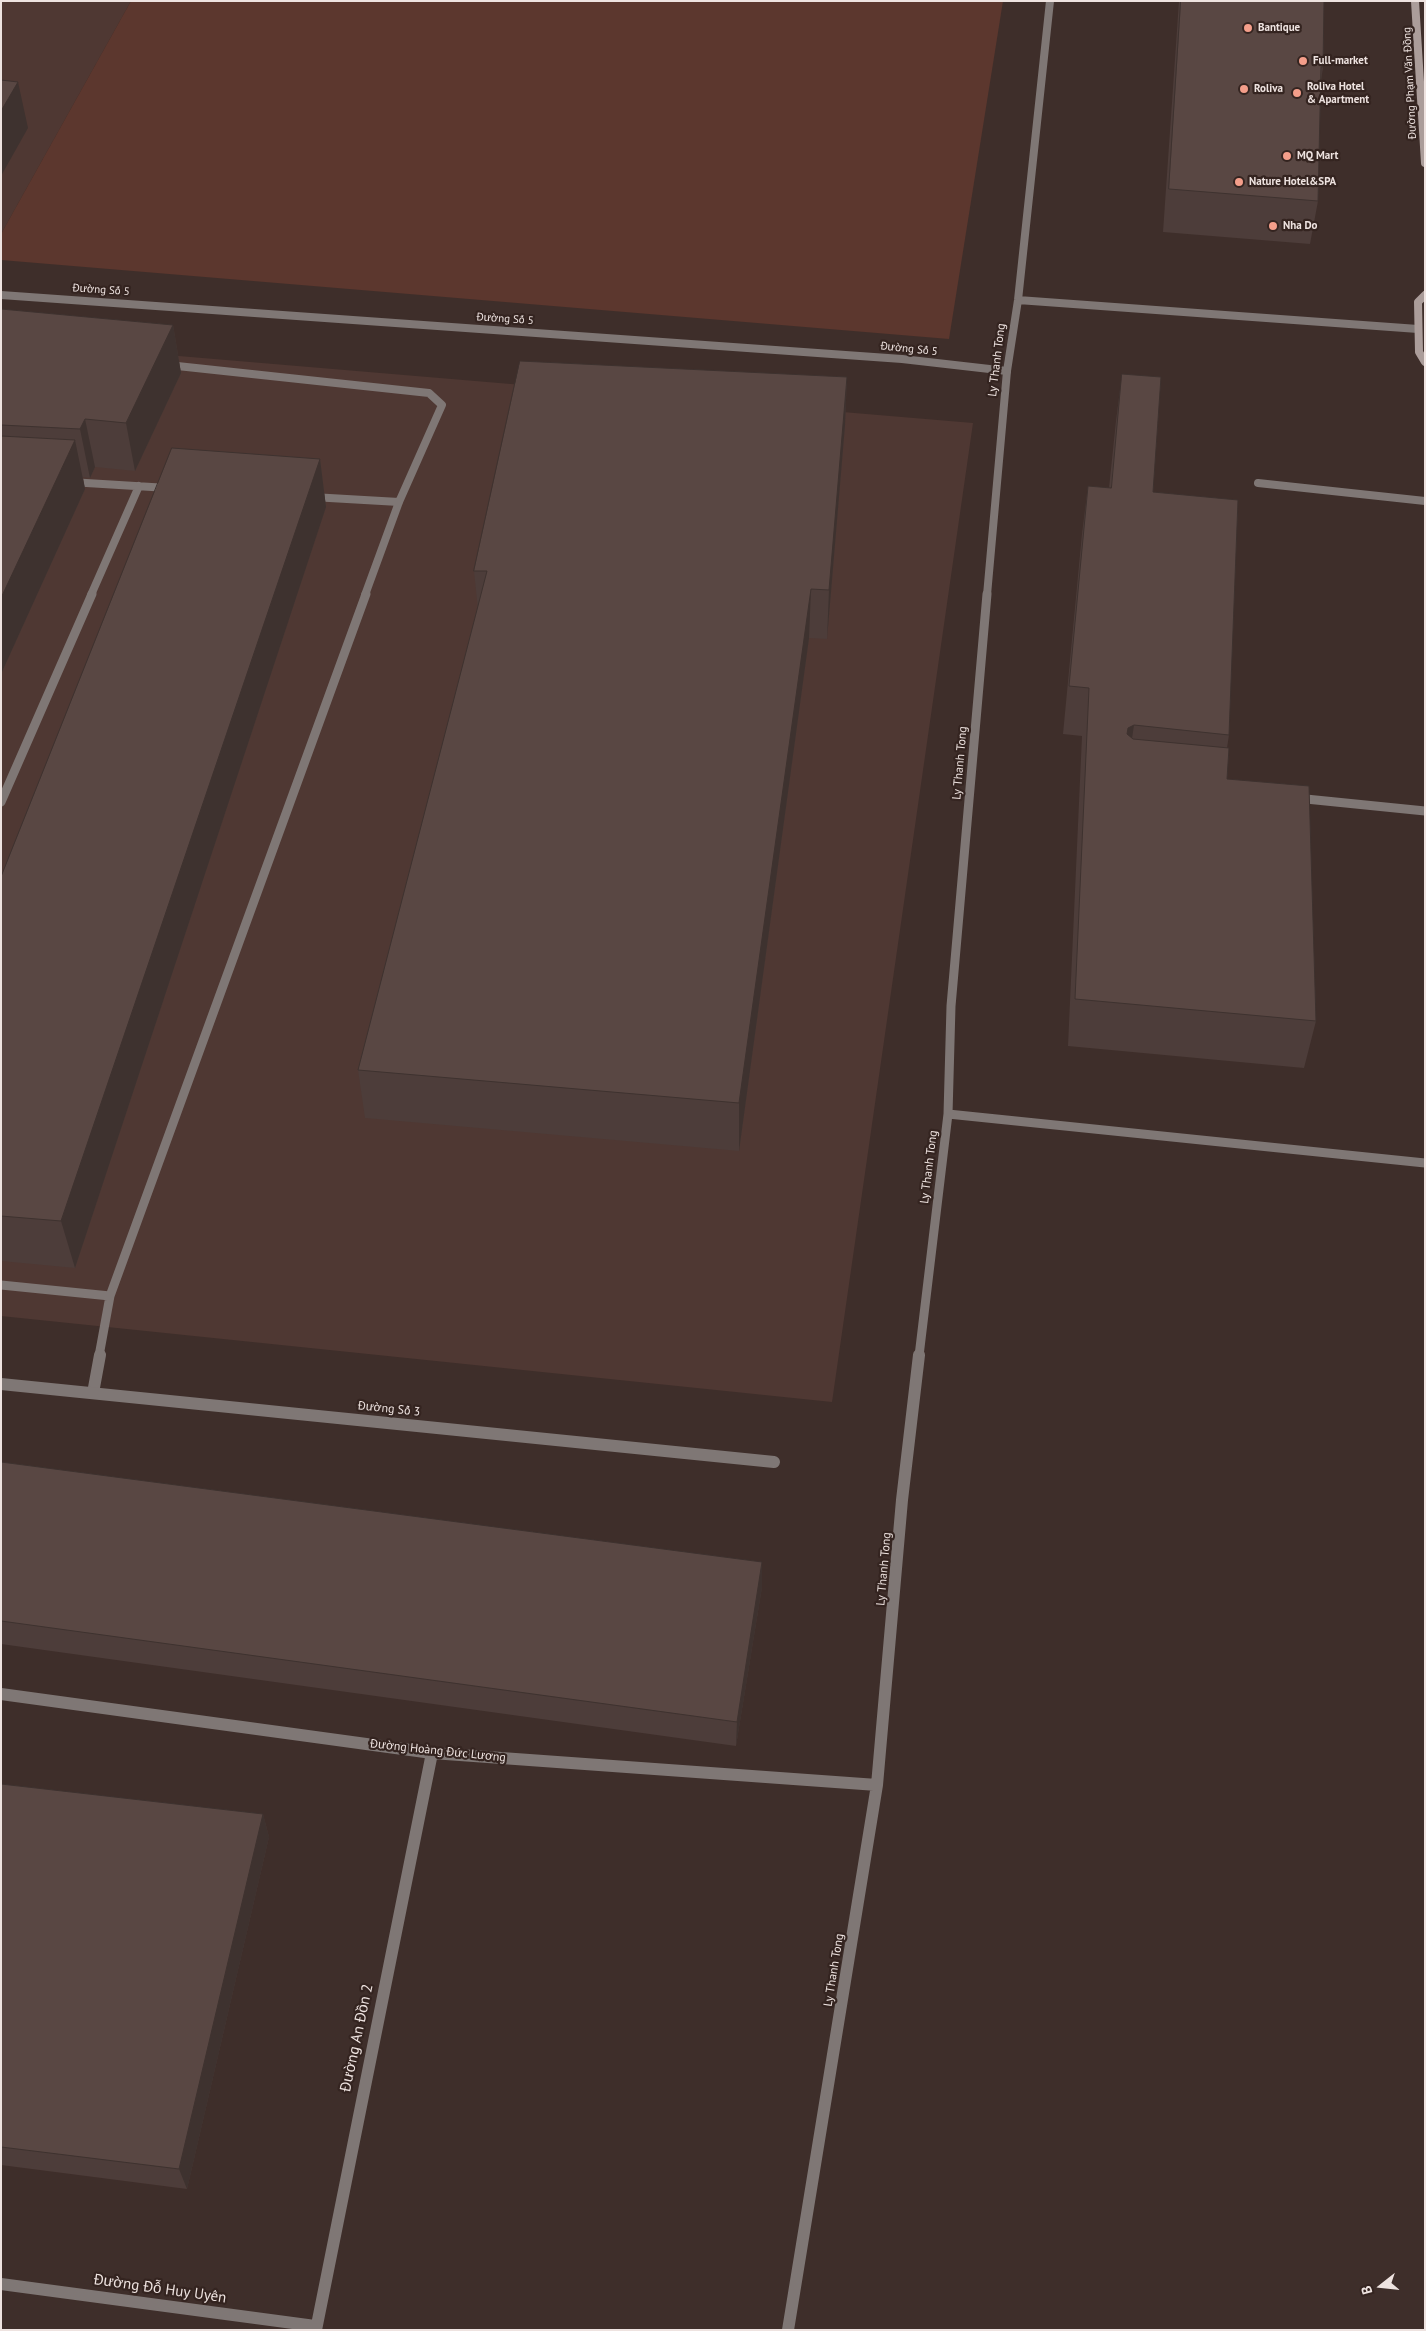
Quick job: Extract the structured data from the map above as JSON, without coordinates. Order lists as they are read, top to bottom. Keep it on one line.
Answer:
{"streets":{"main road":["Đường Phạm Văn Đồng"],"street":["Đường Số 5","Ly Thanh Tong","Đường Số 3","Đường Hoàng Đức Lương","Đường An Đồn 2","Đường Đỗ Huy Uyên"]},"crossings":[["Đường Số 5","Ly Thanh Tong"],["Ly Thanh Tong","Đường Hoàng Đức Lương"],["Đường Hoàng Đức Lương","Đường An Đồn 2"],["Đường An Đồn 2","Đường Đỗ Huy Uyên"]],"places":["Bantique","Full-market","Roliva","Roliva Hotel & Apartment","MQ Mart","Nature Hotel&SPA","Nha Do"],"north":"left"}
